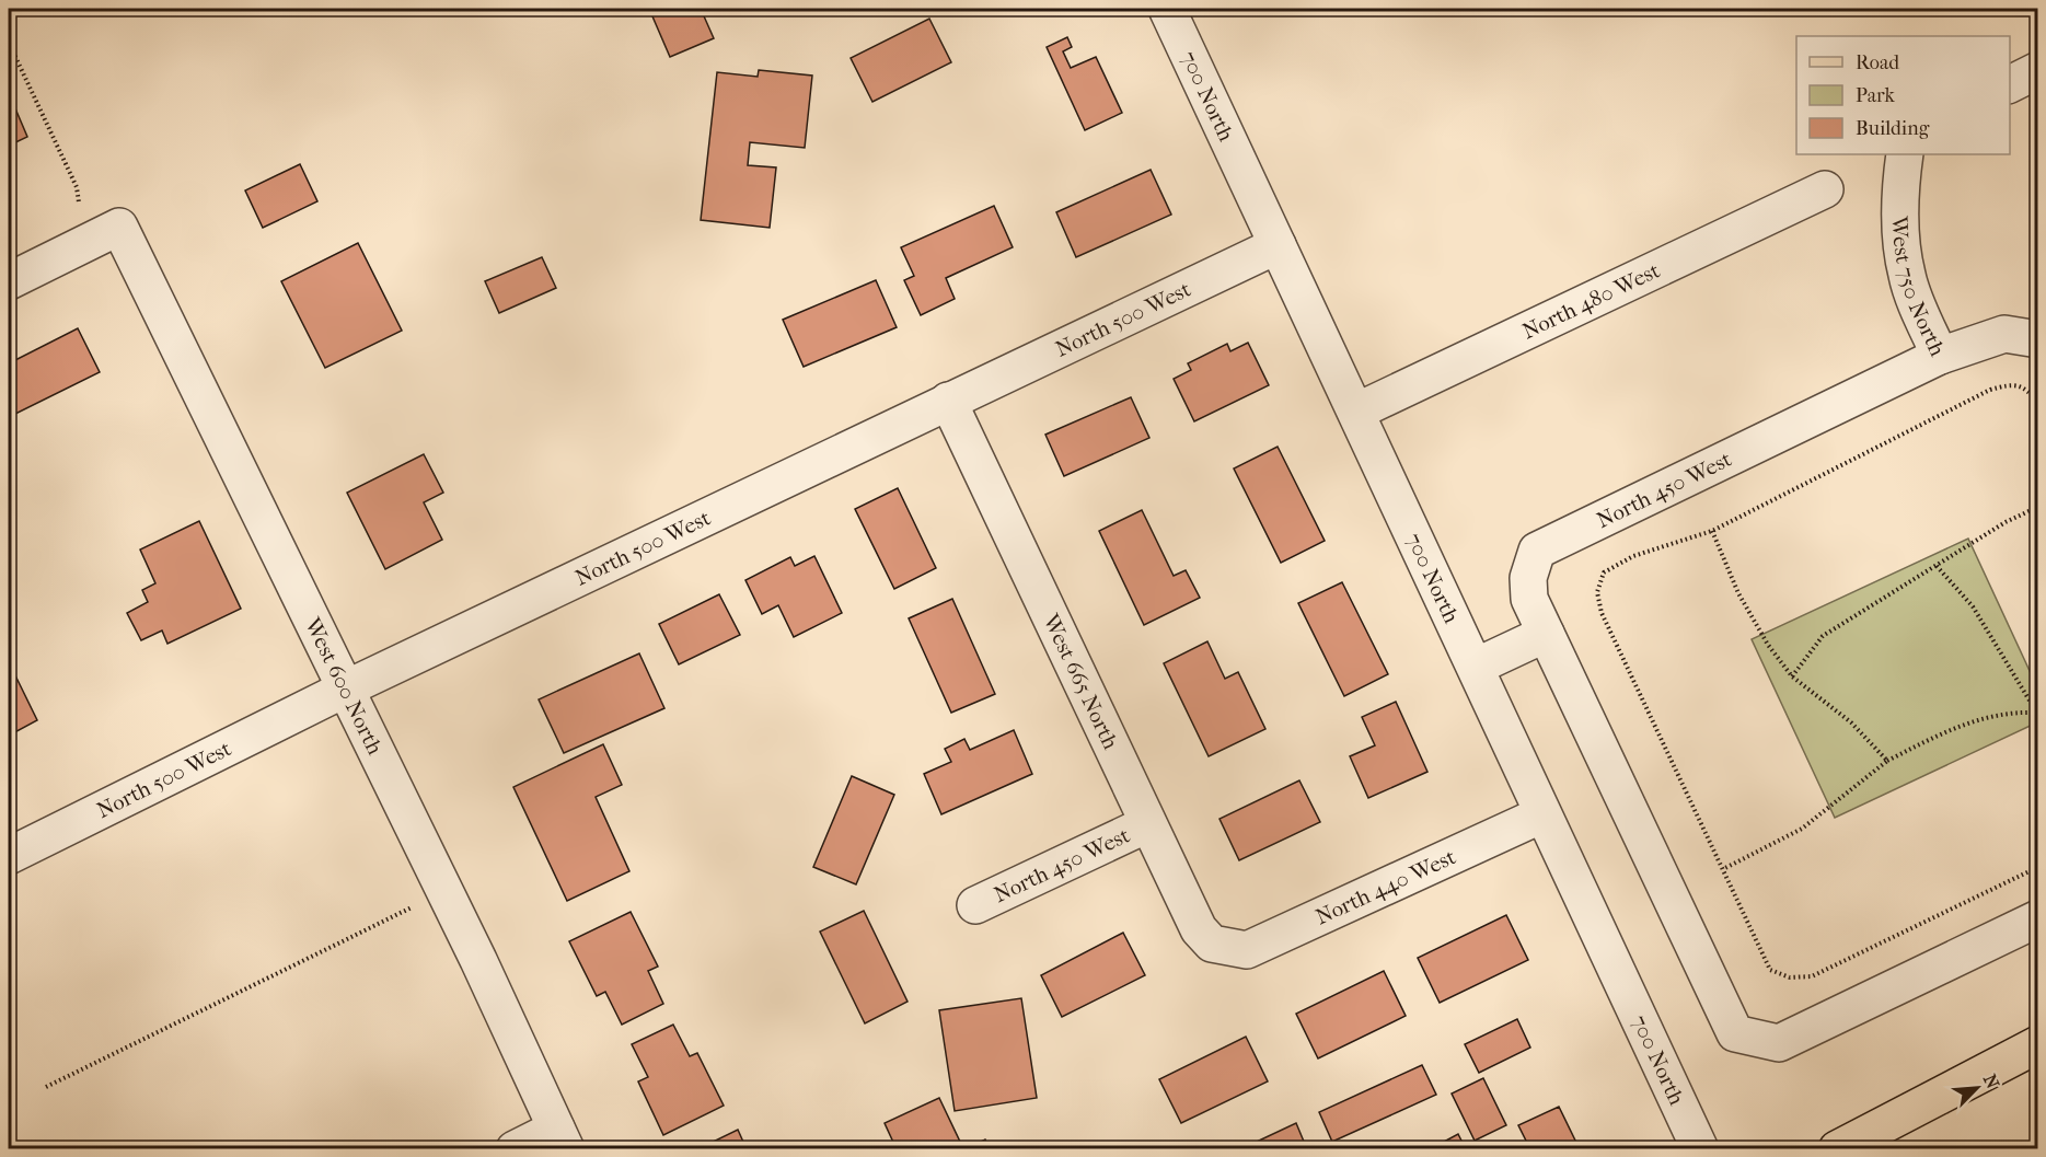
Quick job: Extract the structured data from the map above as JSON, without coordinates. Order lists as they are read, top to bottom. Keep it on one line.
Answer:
{"streets":{"street":["700 North","West 750 North","North 480 West","North 500 West","North 450 West","West 665 North","West 600 North","North 440 West"]},"crossings":[["700 North","North 480 West"],["700 North","North 500 West"],["700 North","North 440 West"],["West 750 North","North 450 West"],["North 500 West","West 665 North"],["North 500 West","West 600 North"],["North 450 West","West 665 North"],["West 665 North","North 440 West"]],"legend":["Road","Park","Building"],"north":"top right"}
